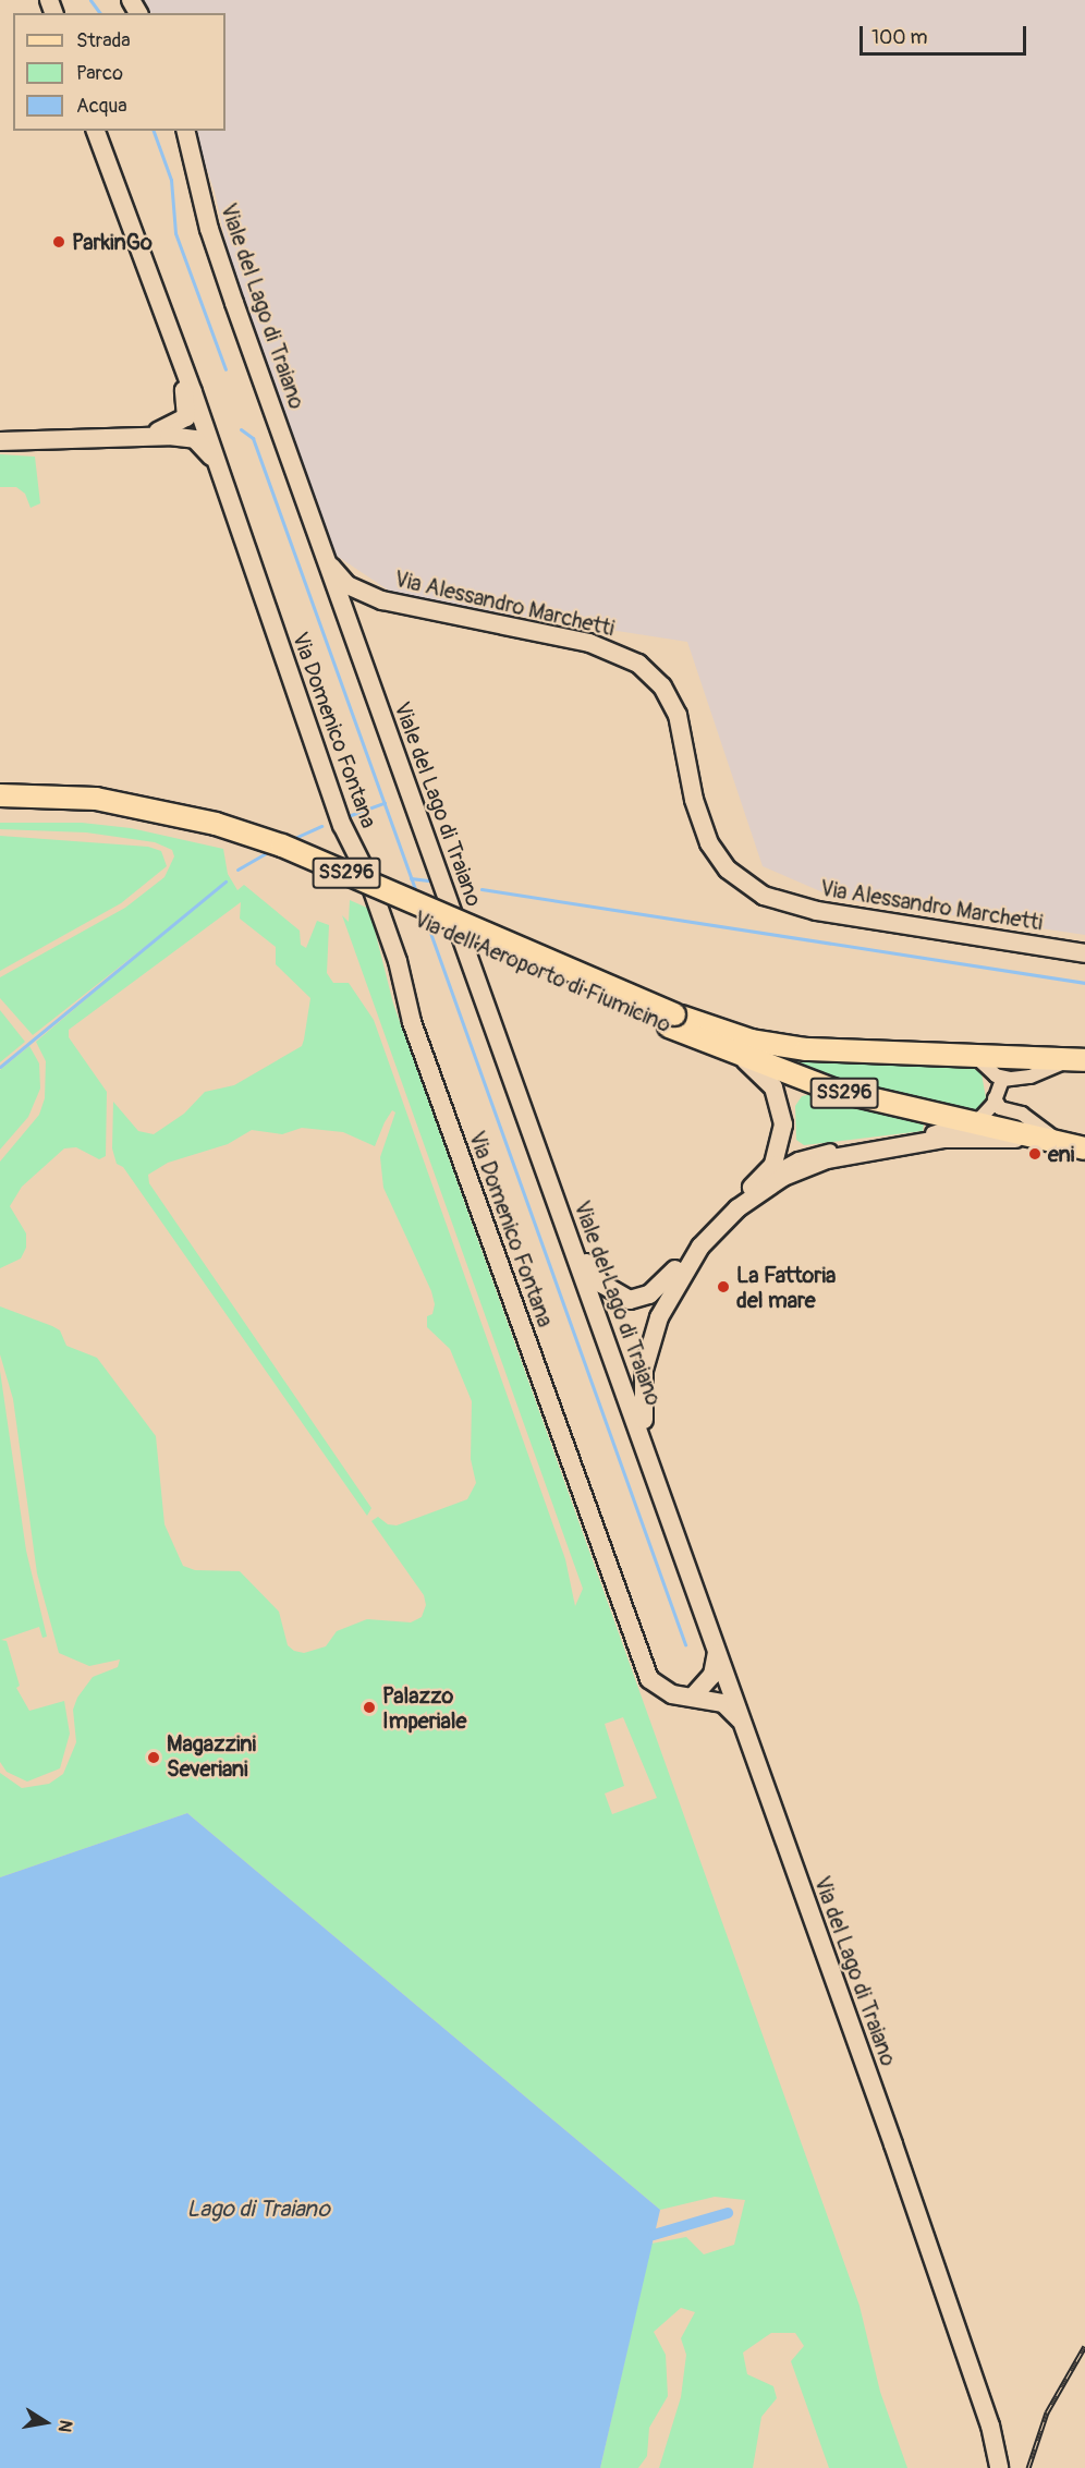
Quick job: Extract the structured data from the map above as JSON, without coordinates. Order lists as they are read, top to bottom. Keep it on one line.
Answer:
{"streets":{"main road":["SS296","Via dell'Aeroporto di Fiumicino"],"street":["Viale del Lago di Traiano","Via Alessandro Marchetti","Via Domenico Fontana","Via del Lago di Traiano"]},"crossings":[["Viale del Lago di Traiano","Via Alessandro Marchetti"],["Viale del Lago di Traiano","Via del Lago di Traiano"]],"water":["Lago di Traiano"],"places":["ParkinGo","eni","La Fattoria del mare","Palazzo Imperiale","Magazzini Severiani"],"legend":["Strada","Parco","Acqua"],"scale_bar":"100 m","north":"right"}
